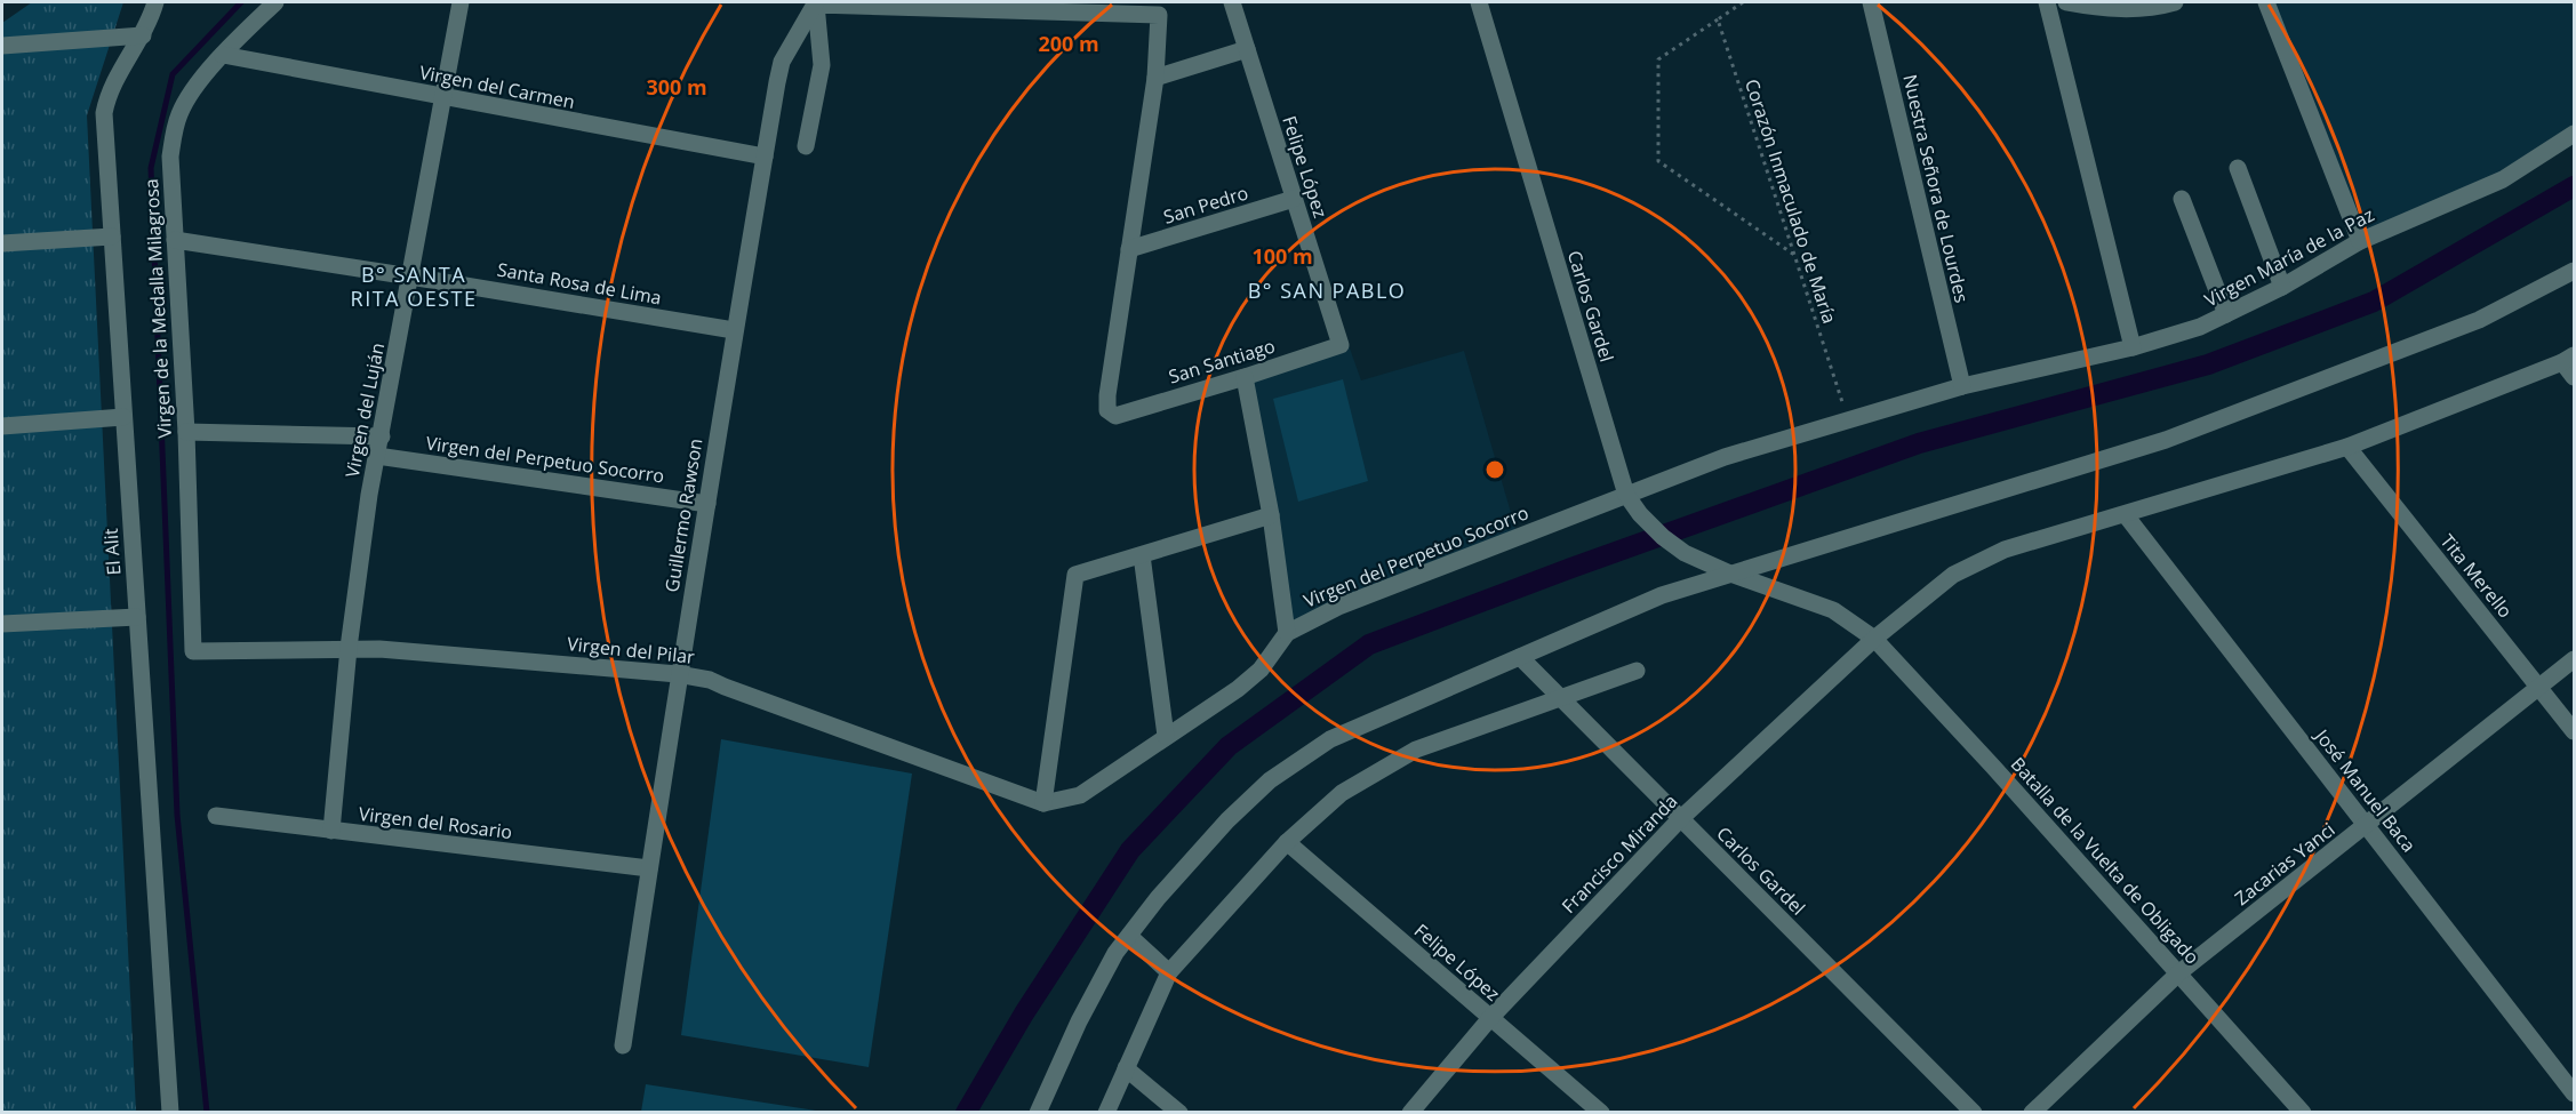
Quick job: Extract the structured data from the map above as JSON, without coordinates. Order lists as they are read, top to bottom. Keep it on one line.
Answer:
{"streets":{"street":["Virgen del Carmen","Felipe López","Nuestra Señora de Lourdes","San Pedro","Virgen María de la Paz","Santa Rosa de Lima","Carlos Gardel","Virgen de la Medalla Milagrosa","San Santiago","Virgen del Luján","Virgen del Perpetuo Socorro","Guillermo Rawson","El Alit","Tita Merello","Virgen del Pilar","José Manuel Baca","Virgen del Rosario","Francisco Miranda","Batalla de la Vuelta de Obligado","Zacarias Yanci"],"path":["Corazón Inmaculado de María"]},"crossings":[["Virgen del Carmen","Virgen de la Medalla Milagrosa"],["Virgen del Carmen","Virgen del Luján"],["Virgen del Carmen","Guillermo Rawson"],["Felipe López","San Pedro"],["Felipe López","San Santiago"],["Felipe López","Francisco Miranda"],["Nuestra Señora de Lourdes","Virgen María de la Paz"],["Corazón Inmaculado de María","Virgen María de la Paz"],["Corazón Inmaculado de María","Virgen del Perpetuo Socorro"],["San Pedro","San Santiago"],["Virgen María de la Paz","Virgen del Perpetuo Socorro"],["Santa Rosa de Lima","Virgen de la Medalla Milagrosa"],["Santa Rosa de Lima","Virgen del Luján"],["Santa Rosa de Lima","Guillermo Rawson"],["Carlos Gardel","Virgen del Perpetuo Socorro"],["Carlos Gardel","Francisco Miranda"],["Carlos Gardel","Batalla de la Vuelta de Obligado"],["Virgen de la Medalla Milagrosa","Virgen del Pilar"],["Virgen del Luján","Virgen del Perpetuo Socorro"],["Virgen del Luján","Virgen del Pilar"],["Virgen del Luján","Virgen del Rosario"],["Virgen del Perpetuo Socorro","Guillermo Rawson"],["Virgen del Perpetuo Socorro","Virgen del Pilar"],["Guillermo Rawson","Virgen del Pilar"],["Guillermo Rawson","Virgen del Rosario"],["Tita Merello","Francisco Miranda"],["Tita Merello","Zacarias Yanci"],["José Manuel Baca","Francisco Miranda"],["José Manuel Baca","Zacarias Yanci"],["Francisco Miranda","Batalla de la Vuelta de Obligado"],["Batalla de la Vuelta de Obligado","Zacarias Yanci"]],"districts":["B° SANTA RITA OESTE","B° SAN PABLO"],"rings":["200 m","300 m","100 m"]}
